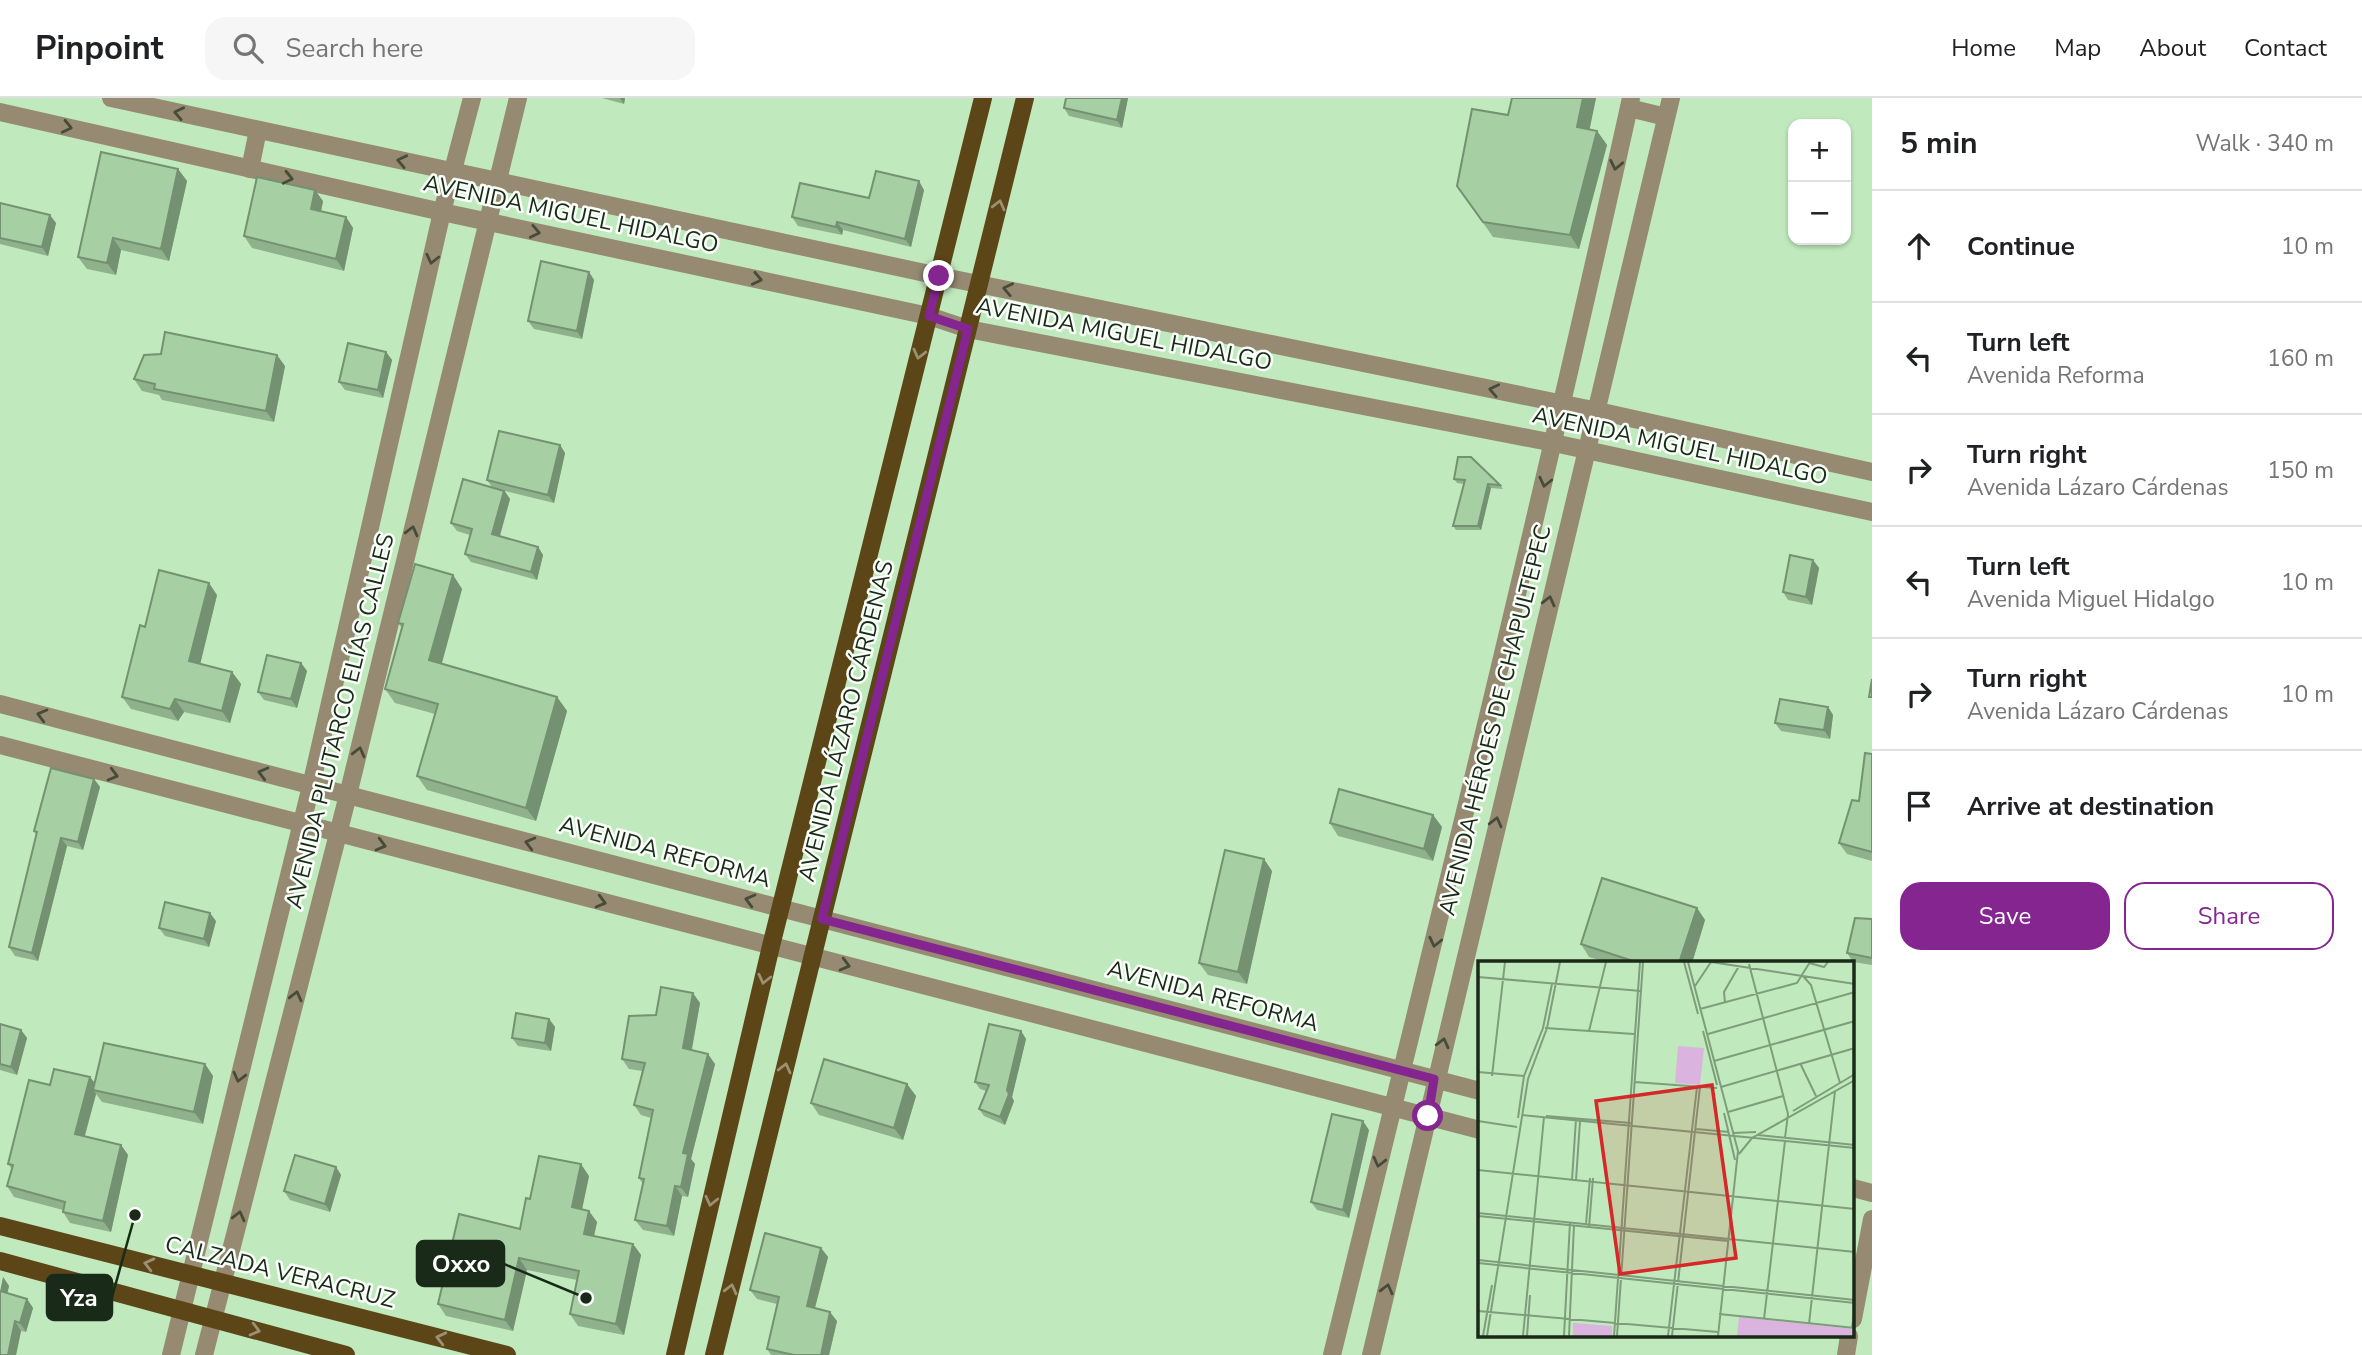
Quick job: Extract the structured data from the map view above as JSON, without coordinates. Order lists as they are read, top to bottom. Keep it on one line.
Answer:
{"streets":{"main road":["AVENIDA LÁZARO CÁRDENAS","CALZADA VERACRUZ"],"street":["AVENIDA MIGUEL HIDALGO","AVENIDA HÉROES DE CHAPULTEPEC","AVENIDA PLUTARCO ELÍAS CALLES","AVENIDA REFORMA"]},"crossings":[["AVENIDA MIGUEL HIDALGO","AVENIDA HÉROES DE CHAPULTEPEC"],["AVENIDA MIGUEL HIDALGO","AVENIDA PLUTARCO ELÍAS CALLES"],["AVENIDA MIGUEL HIDALGO","AVENIDA LÁZARO CÁRDENAS"],["AVENIDA HÉROES DE CHAPULTEPEC","AVENIDA REFORMA"],["AVENIDA PLUTARCO ELÍAS CALLES","AVENIDA REFORMA"],["AVENIDA PLUTARCO ELÍAS CALLES","CALZADA VERACRUZ"],["AVENIDA LÁZARO CÁRDENAS","AVENIDA REFORMA"]],"places":["Yza","Oxxo"],"page":{"header":"Pinpoint","search":"Search here","nav":["Home","Map","About","Contact"],"heading":["5 min","Walk · 340 m"],"map_buttons":["+","−"],"list":[["Continue","10 m"],["Turn left","Avenida Reforma","160 m"],["Turn right","Avenida Lázaro Cárdenas","150 m"],["Turn left","Avenida Miguel Hidalgo","10 m"],["Turn right","Avenida Lázaro Cárdenas","10 m"],"Arrive at destination"],"buttons":["Save","Share"]}}
